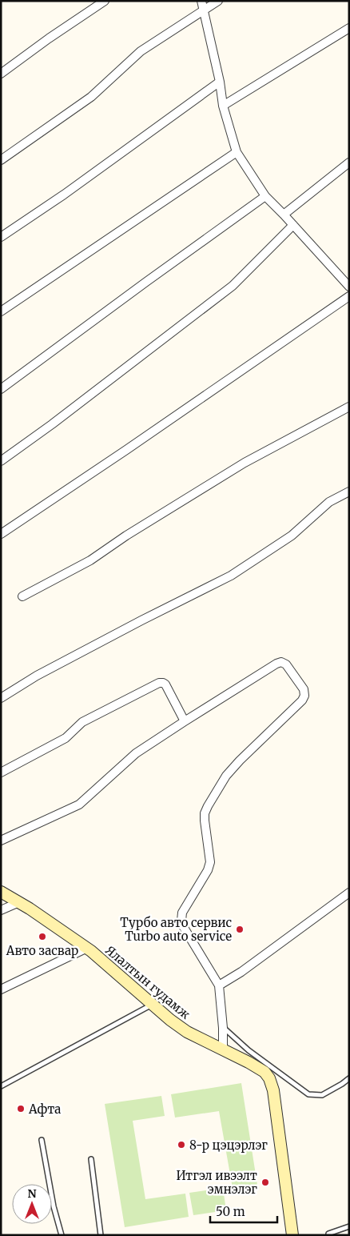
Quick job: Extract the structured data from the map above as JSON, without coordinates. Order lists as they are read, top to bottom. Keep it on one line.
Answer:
{"streets":{"street":["Ялалтын гудамж"]},"places":["Турбо авто сервис Turbo auto service","Авто засвар","Афта","8-р цэцэрлэг","Итгэл ивээлт эмнэлэг"],"scale_bar":"50 m","north":"top"}
